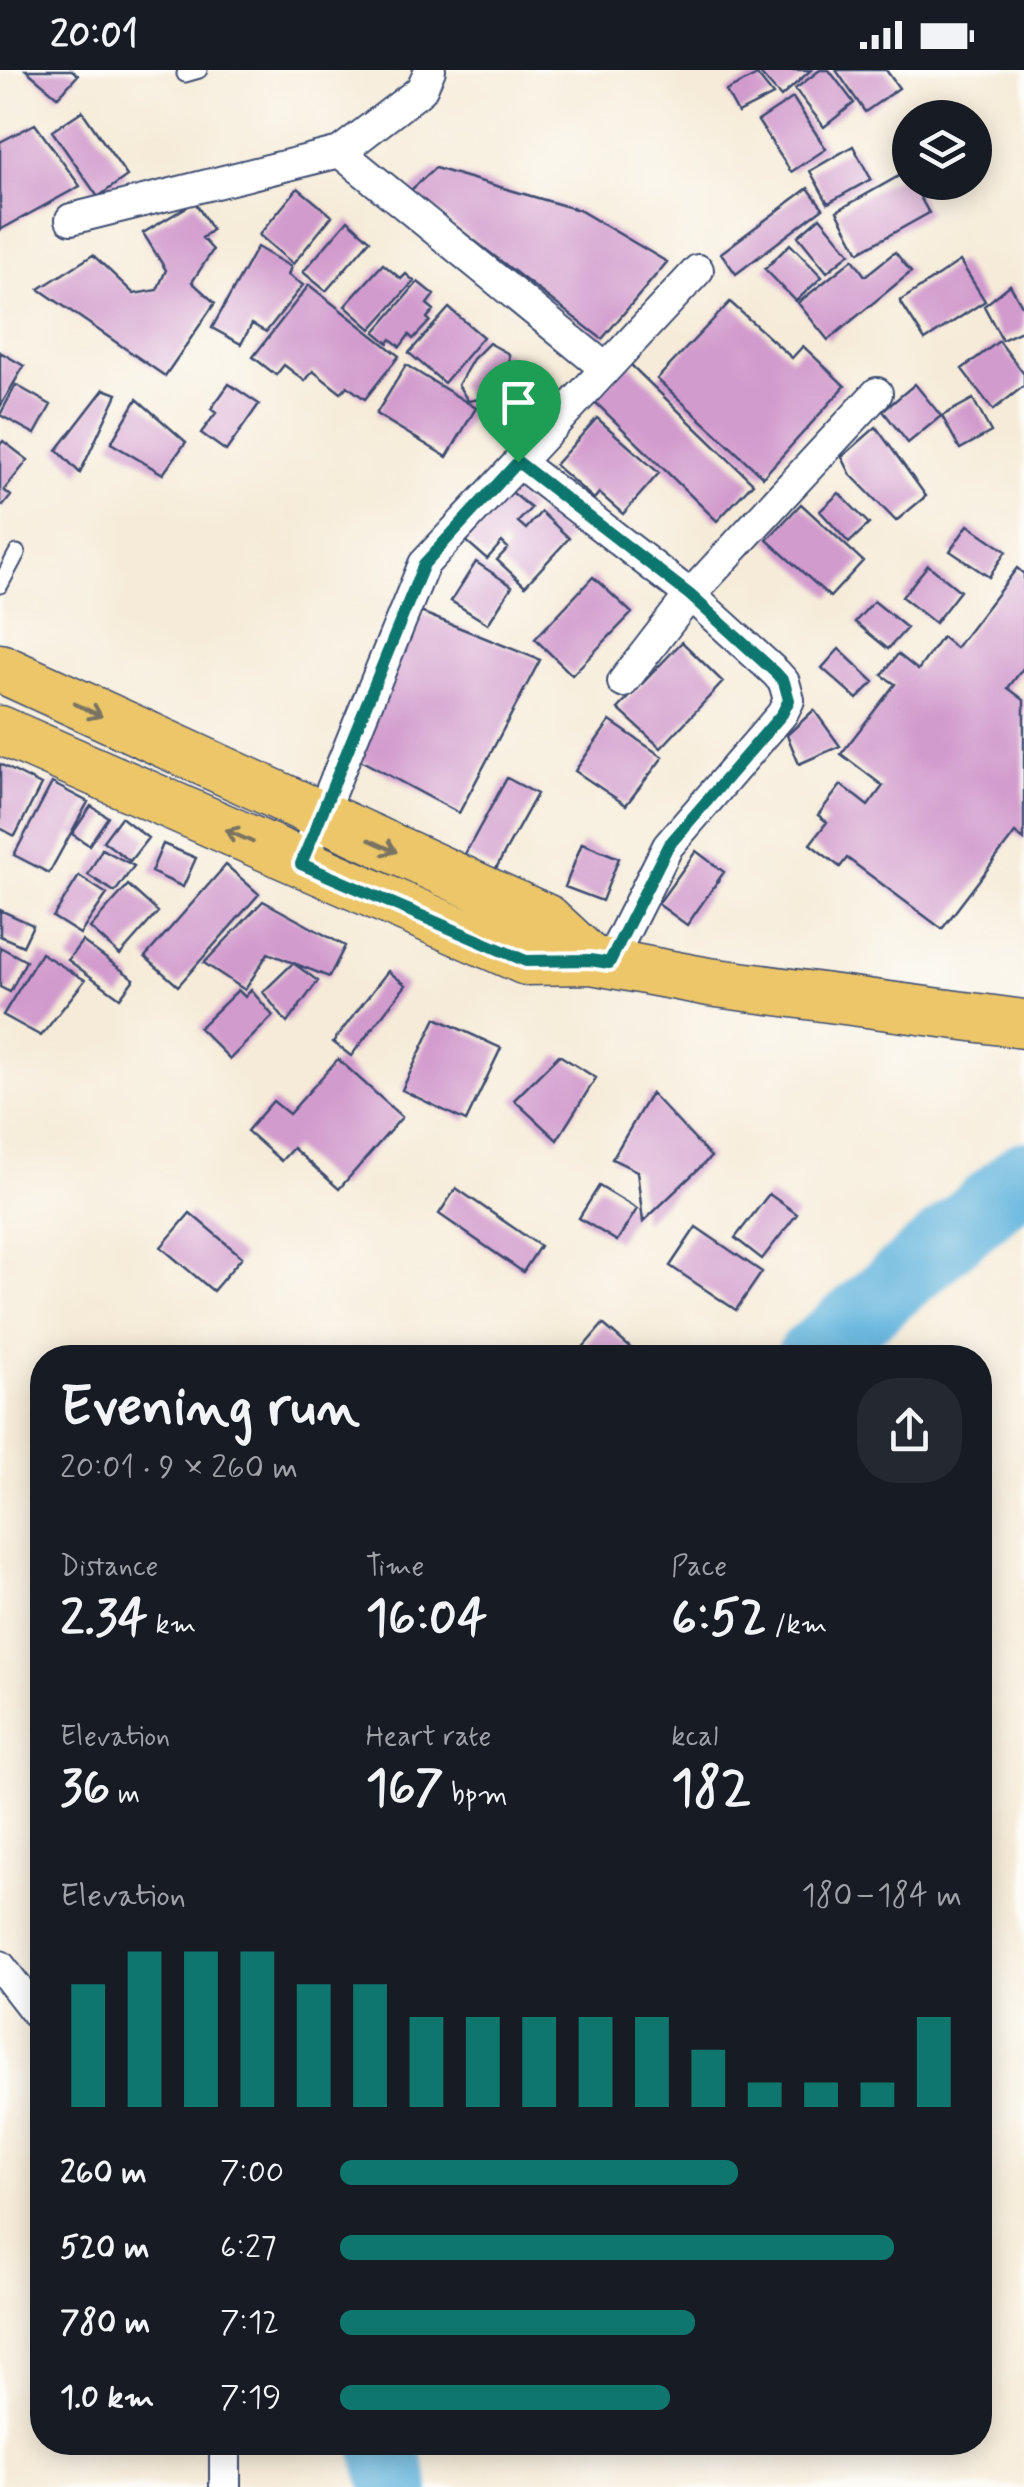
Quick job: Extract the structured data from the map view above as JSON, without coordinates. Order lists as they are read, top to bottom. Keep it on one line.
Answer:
{"page":{"status":"20:01","heading":["Evening run","20:01 · 9 × 260 m"],"stats":[["Distance","2.34 km"],["Time","16:04"],["Pace","6:52 /km"],["Elevation","36 m"],["Heart rate","167 bpm"],["kcal","182"]],"chart":["Elevation","180–184 m"],"list":[{"name":"260 m","note":"7:00"},{"name":"520 m","note":"6:27"},{"name":"780 m","note":"7:12"},{"name":"1.0 km","note":"7:19"}]}}
